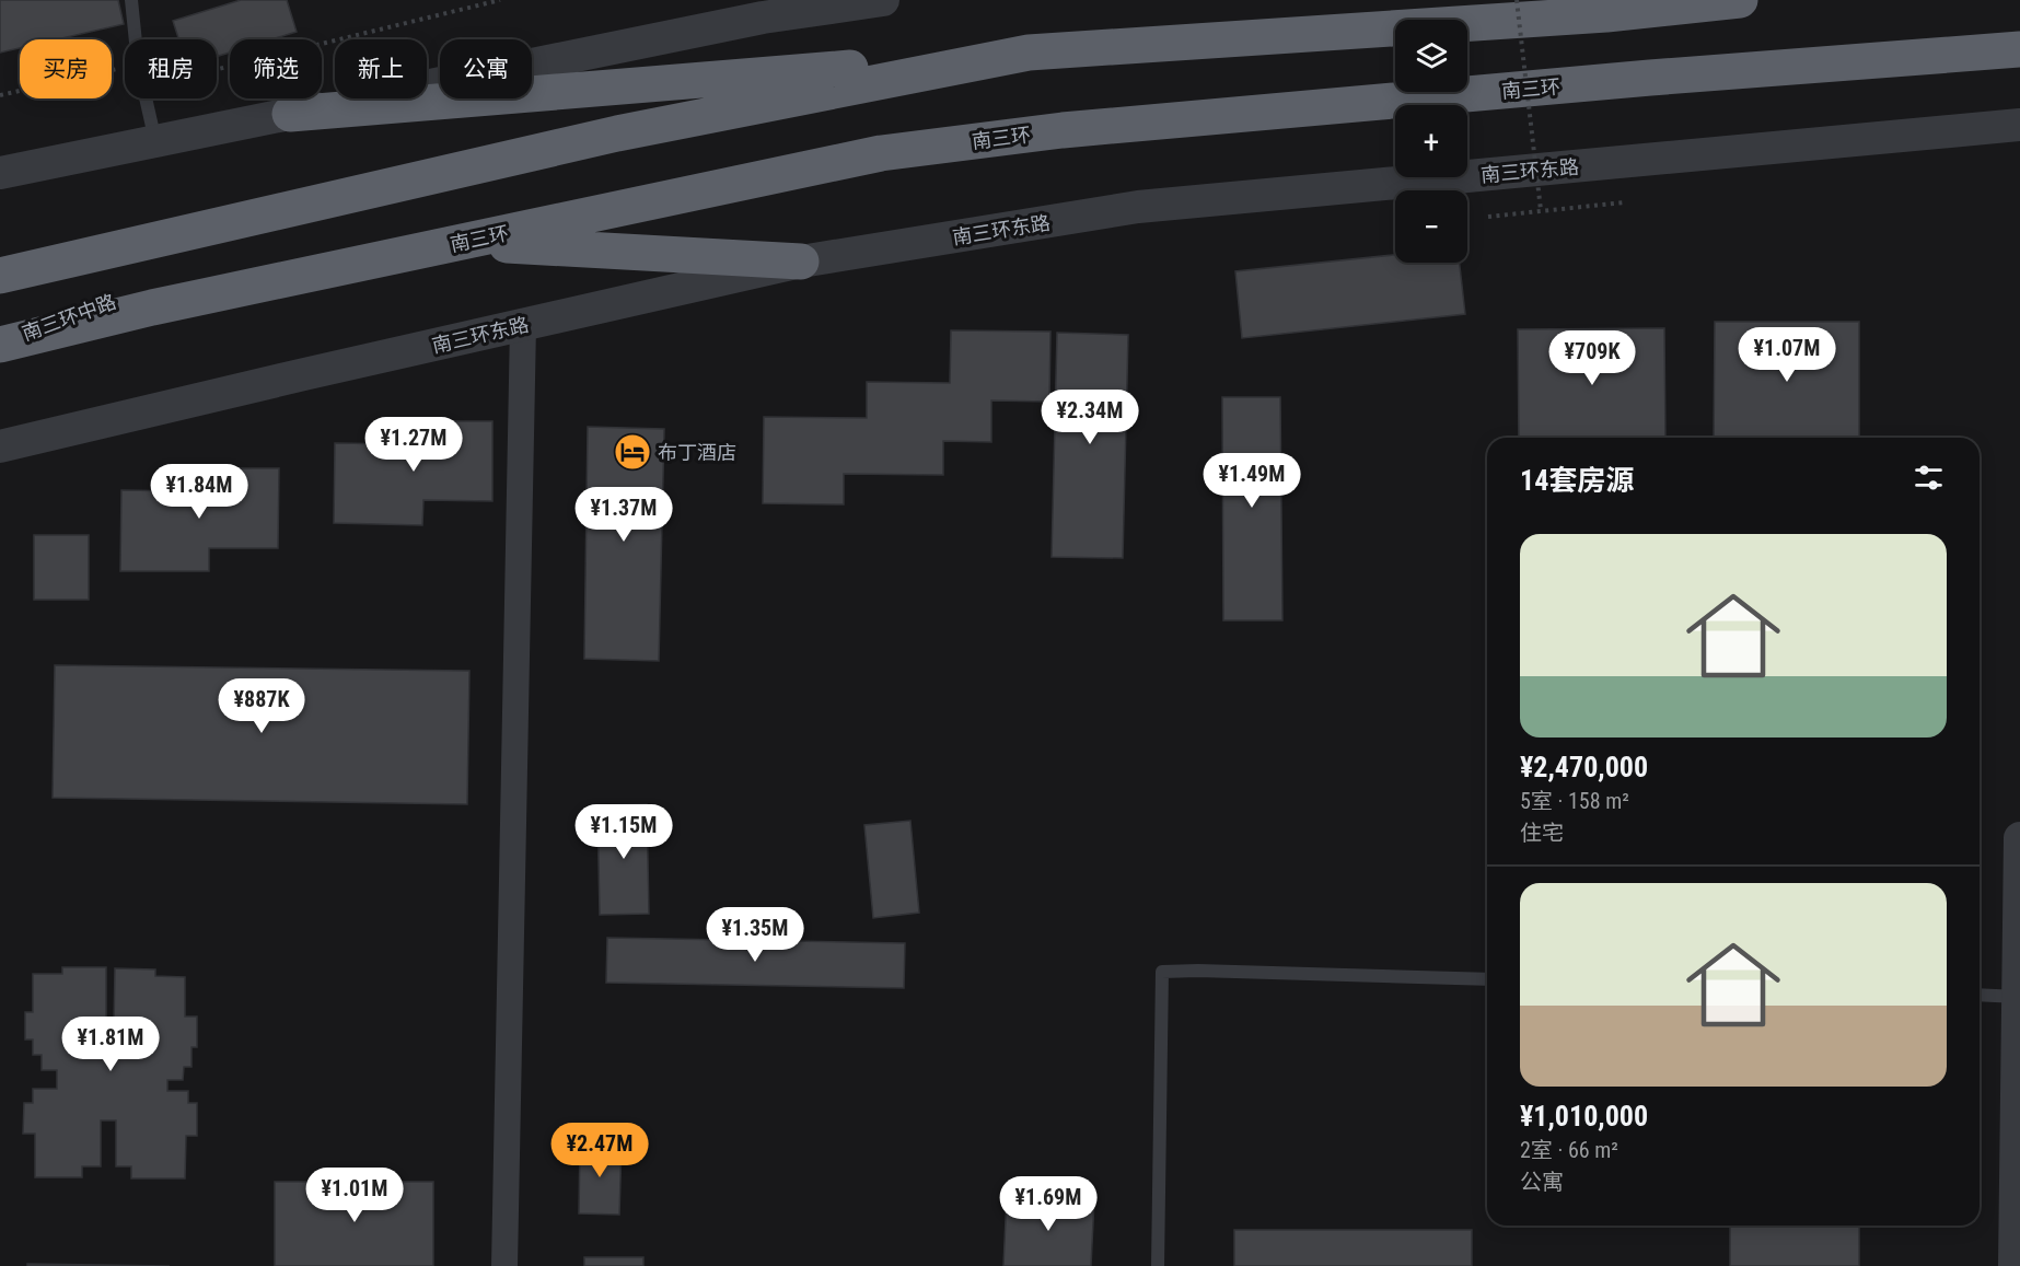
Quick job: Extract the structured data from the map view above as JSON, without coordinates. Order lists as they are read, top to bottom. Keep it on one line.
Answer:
{"streets":{"highway":["南三环"],"street":["南三环东路"],"lane":["南三环中路"]},"crossings":[["南三环","南三环中路"]],"places":{"hotel":["布丁酒店"]},"page":{"map_buttons":["+","−"],"chip":["买房","租房","筛选","新上","公寓"],"price":["¥1.07M","¥709K","¥2.34M","¥1.27M","¥1.49M","¥1.84M","¥1.37M","¥887K","¥1.15M","¥1.35M","¥1.81M","¥2.47M","¥1.01M","¥1.69M"],"heading":"14套房源","list":[{"name":"¥2,470,000","note":"5室 · 158 m² · 住宅"},{"name":"¥1,010,000","note":"2室 · 66 m² · 公寓"}]}}
